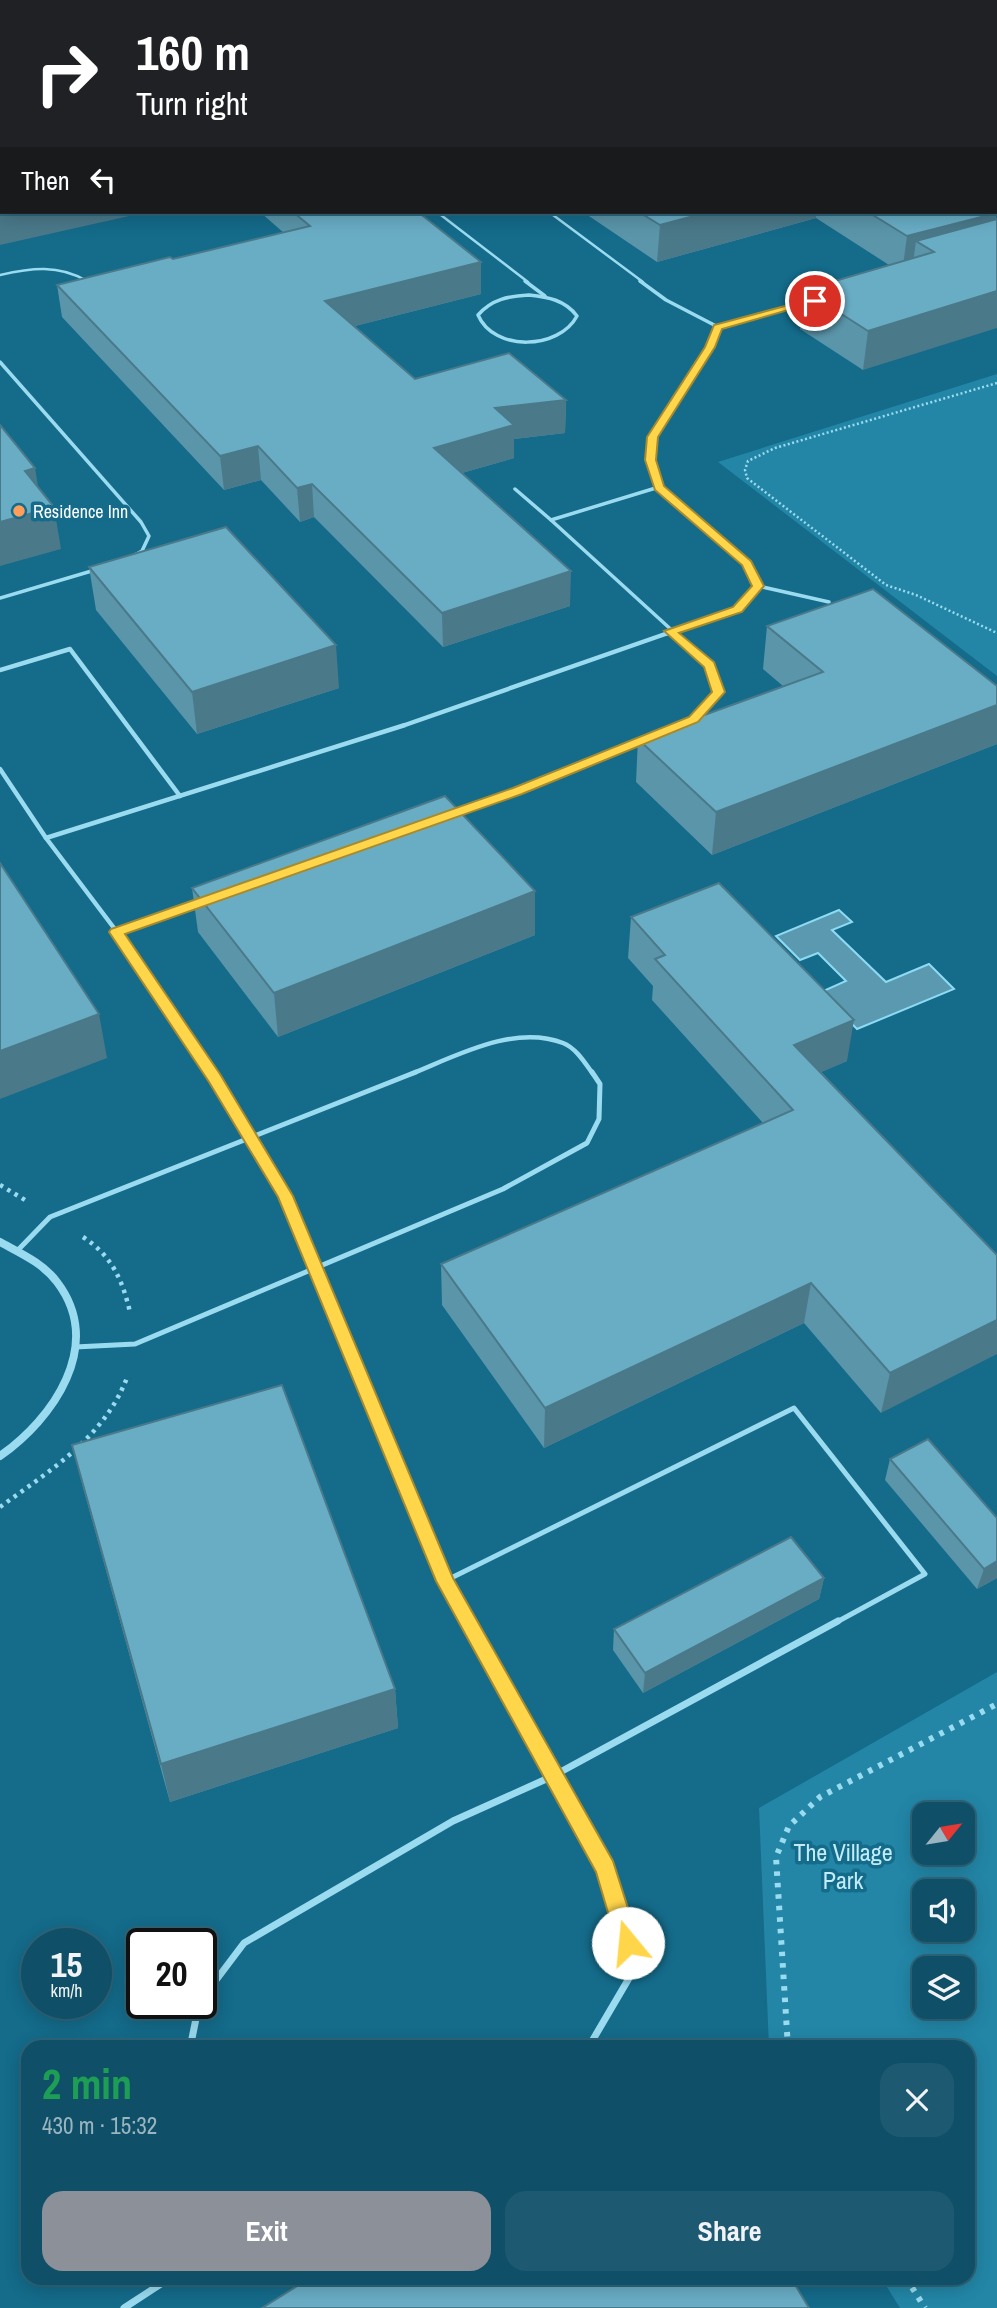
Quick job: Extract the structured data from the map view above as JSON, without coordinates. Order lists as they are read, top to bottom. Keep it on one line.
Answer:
{"parks":["The Village Park"],"places":["Residence Inn"],"north":"top right","page":{"turn":["160 m","Turn right"],"then":"Then","speed":"15 km/h","limit":"20","heading":["2 min","430 m · 15:32"],"buttons":["Exit","Share"]}}
